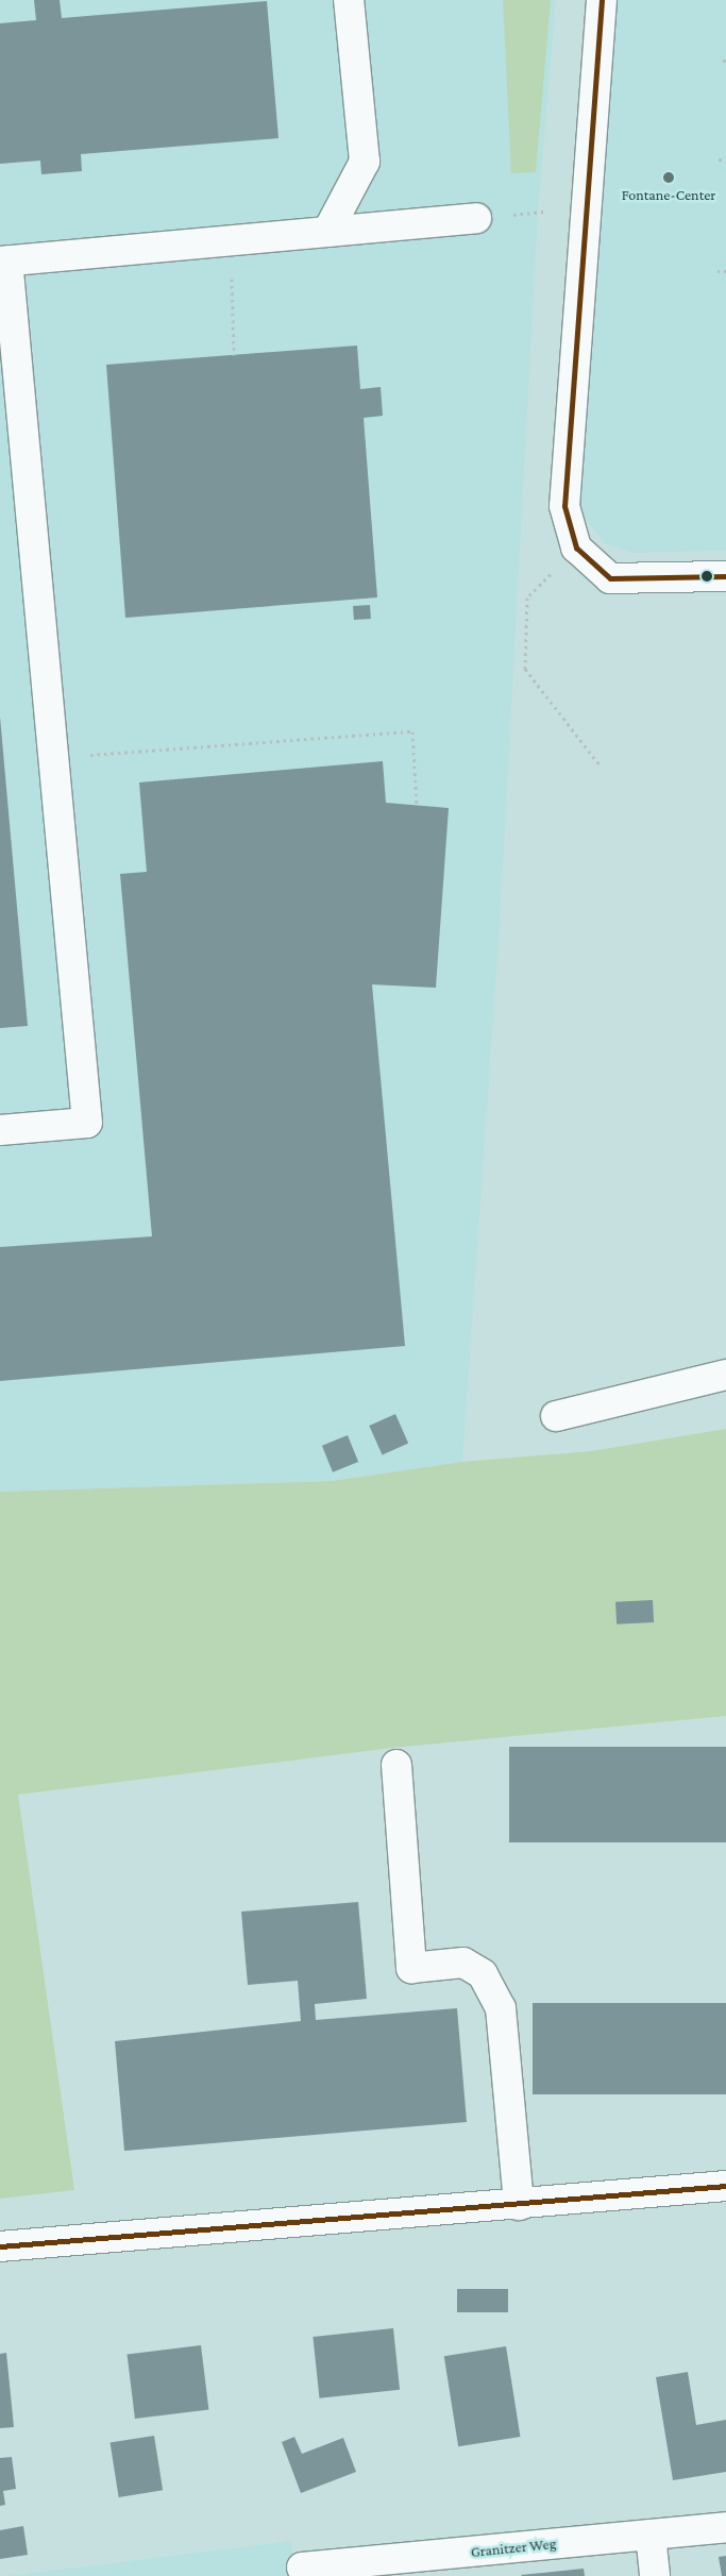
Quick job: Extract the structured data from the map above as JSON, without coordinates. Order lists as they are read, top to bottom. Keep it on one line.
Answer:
{"streets":{"street":["Granitzer Weg"]},"places":["Fontane-Center"]}
